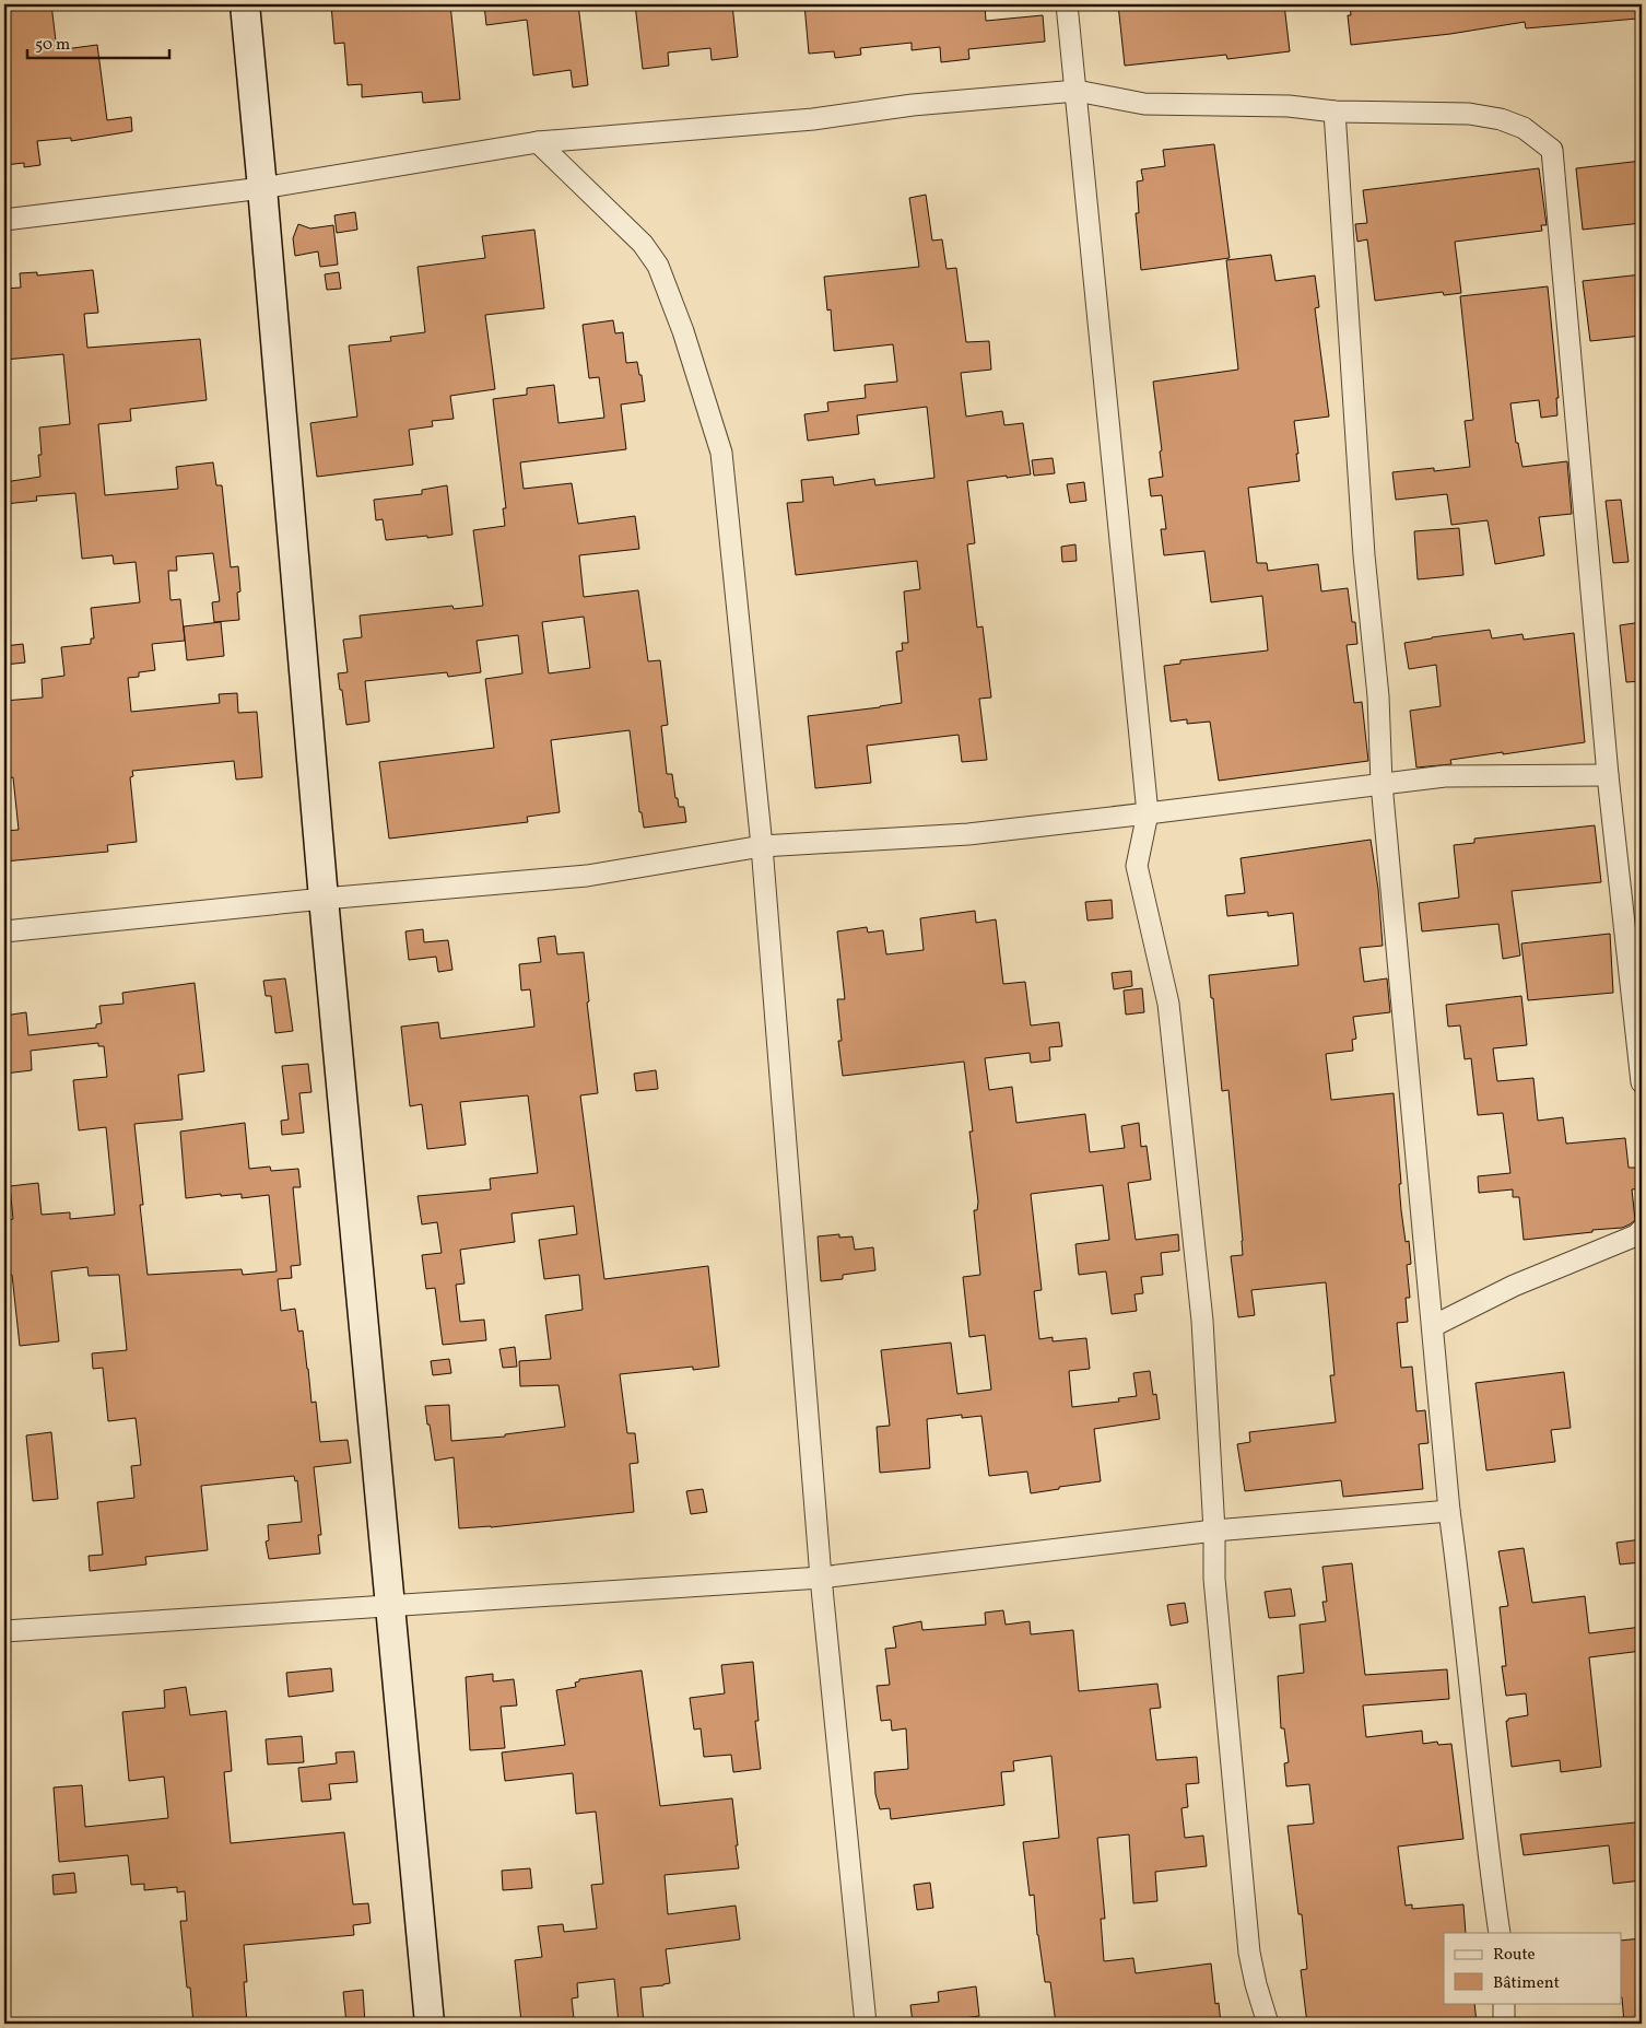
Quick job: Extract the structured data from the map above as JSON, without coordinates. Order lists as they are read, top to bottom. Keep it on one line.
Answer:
{"legend":["Route","Bâtiment"],"scale_bar":"50 m"}
